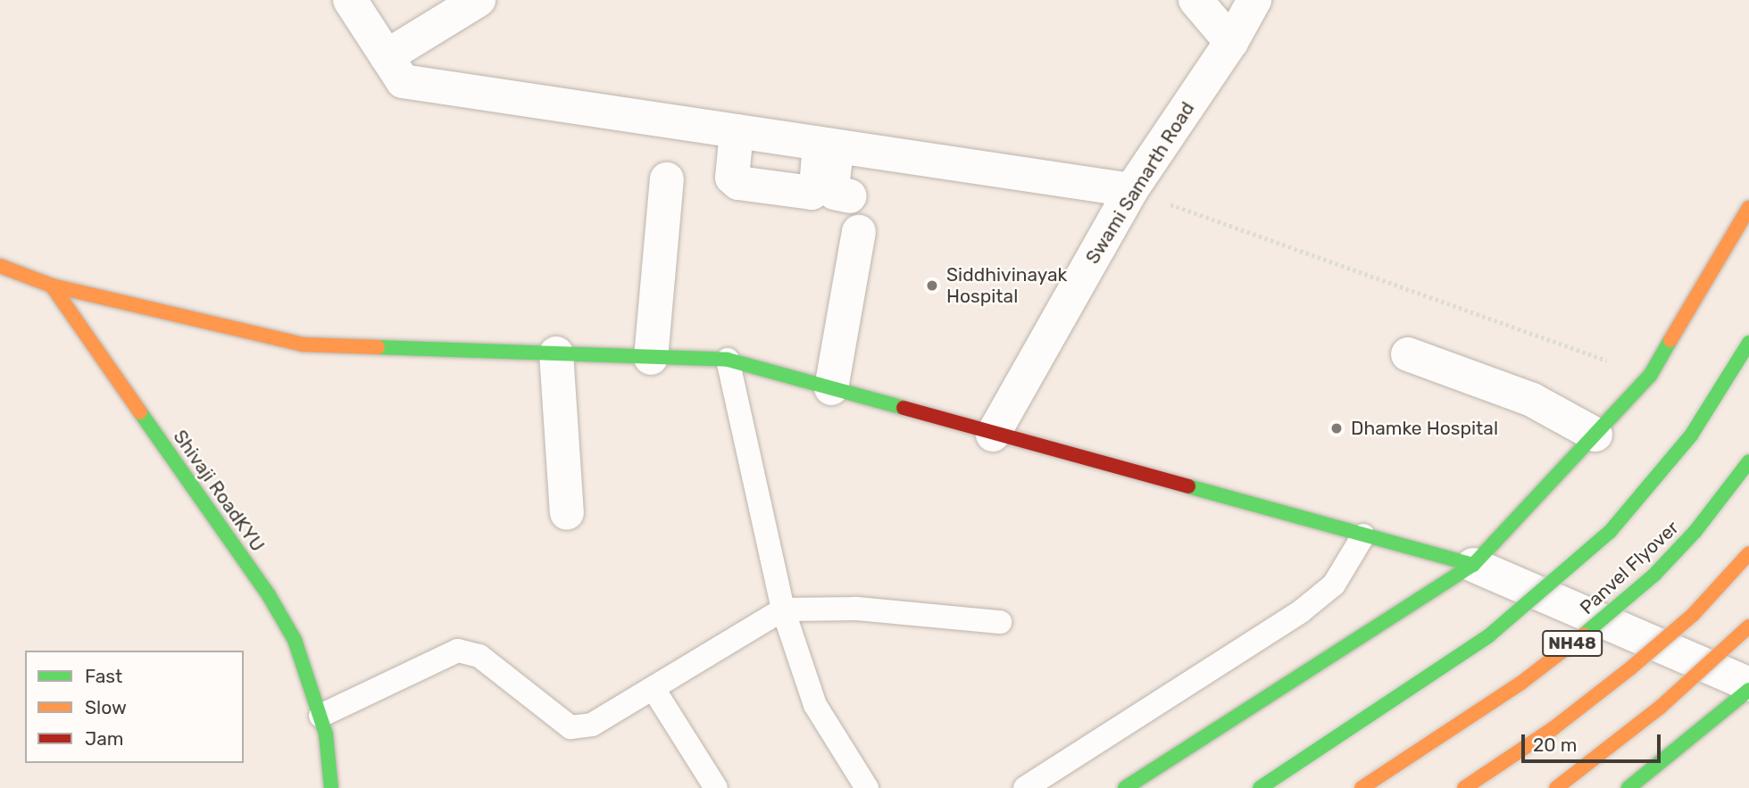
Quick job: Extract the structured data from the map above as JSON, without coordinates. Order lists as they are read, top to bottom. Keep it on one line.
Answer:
{"streets":{"main road":["Shivaji RoadKYU","Panvel Flyover","NH48"],"street":["Swami Samarth Road"]},"places":["Siddhivinayak Hospital","Dhamke Hospital"],"legend":["Fast","Slow","Jam"],"scale_bar":"20 m"}
